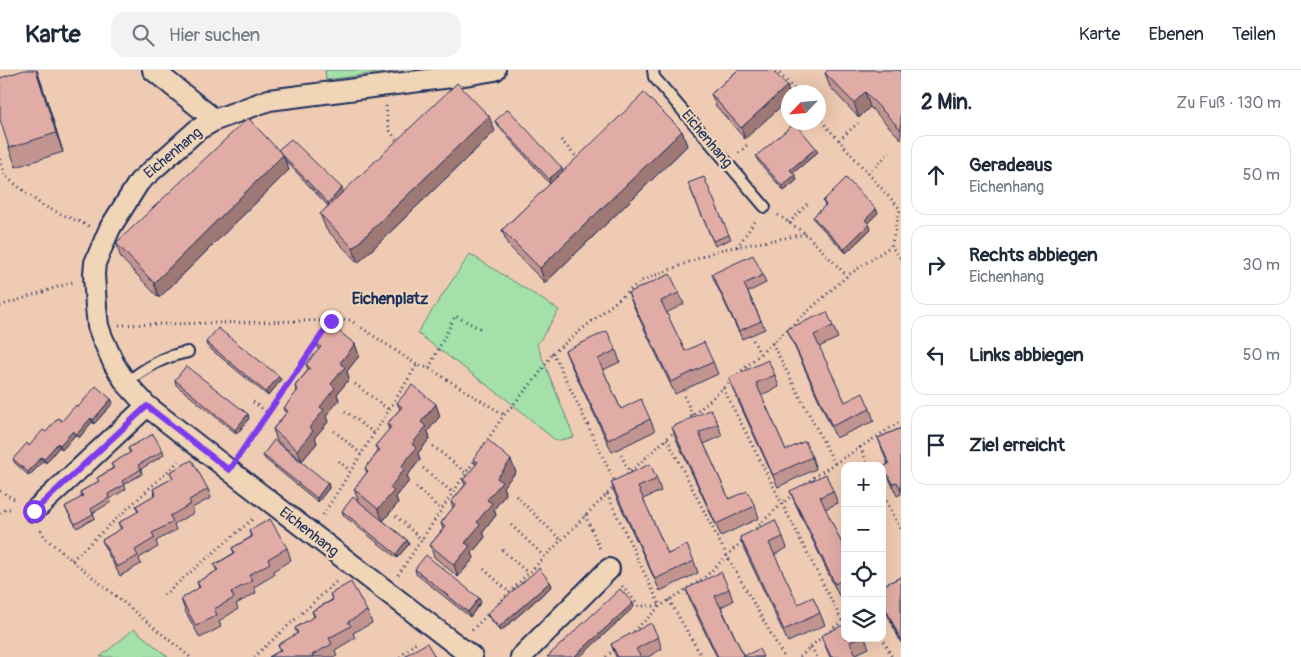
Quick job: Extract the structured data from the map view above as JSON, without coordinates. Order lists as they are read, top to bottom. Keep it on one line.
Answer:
{"streets":{"street":["Eichenhang"]},"districts":["Eichenplatz"],"north":"bottom left","page":{"header":"Karte","search":"Hier suchen","nav":["Karte","Ebenen","Teilen"],"heading":["2 Min.","Zu Fuß · 130 m"],"list":[["Geradeaus","Eichenhang","50 m"],["Rechts abbiegen","Eichenhang","30 m"],["Links abbiegen","50 m"],"Ziel erreicht"],"map_buttons":["+","−"]}}
